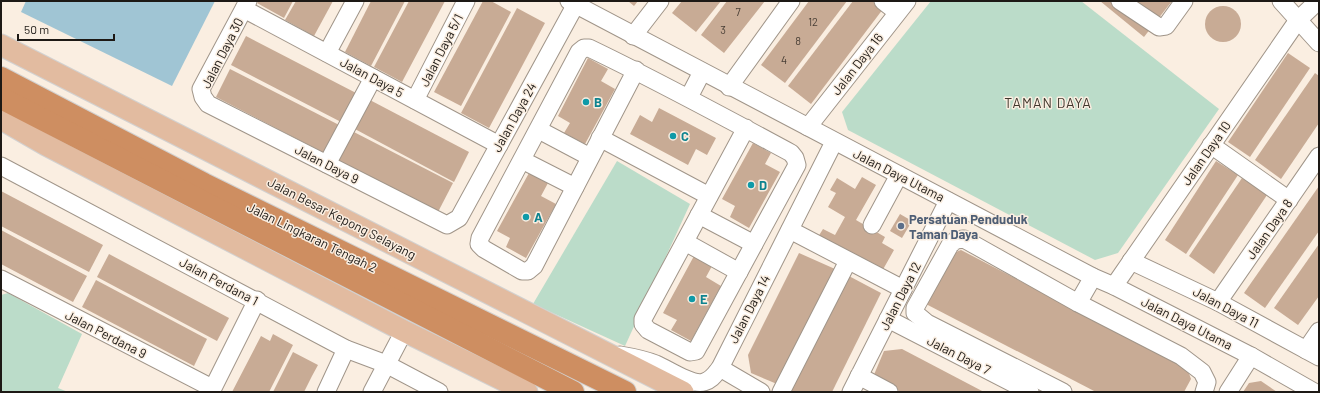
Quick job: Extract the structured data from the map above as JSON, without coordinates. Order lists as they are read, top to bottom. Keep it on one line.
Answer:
{"streets":{"highway":["Jalan Lingkaran Tengah 2"],"main road":["Jalan Besar Kepong Selayang"],"street":["Jalan Daya 5/1","Jalan Daya 30","Jalan Daya 16","Jalan Daya 5","Jalan Daya 24","Jalan Daya 10","Jalan Daya 9","Jalan Daya Utama","Jalan Daya 8","Jalan Perdana 1","Jalan Daya 12","Jalan Daya 11","Jalan Daya 14","Jalan Perdana 9","Jalan Daya 7"]},"crossings":[["Jalan Daya 5/1","Jalan Daya 5"],["Jalan Daya 30","Jalan Daya 5"],["Jalan Daya 30","Jalan Daya 9"],["Jalan Daya 16","Jalan Daya Utama"],["Jalan Daya 5","Jalan Daya 24"],["Jalan Daya 24","Jalan Daya 9"],["Jalan Daya 24","Jalan Daya Utama"],["Jalan Daya 10","Jalan Daya Utama"],["Jalan Daya 10","Jalan Daya 11"],["Jalan Daya Utama","Jalan Daya 12"],["Jalan Daya Utama","Jalan Daya 14"],["Jalan Besar Kepong Selayang","Jalan Daya 14"],["Jalan Daya 8","Jalan Daya 11"],["Jalan Daya 12","Jalan Daya 7"]],"districts":["TAMAN DAYA"],"places":["B","C","D","A","Persatuan Penduduk Taman Daya","E"],"house_numbers":["7","12","3","8","4"],"scale_bar":"50 m"}
